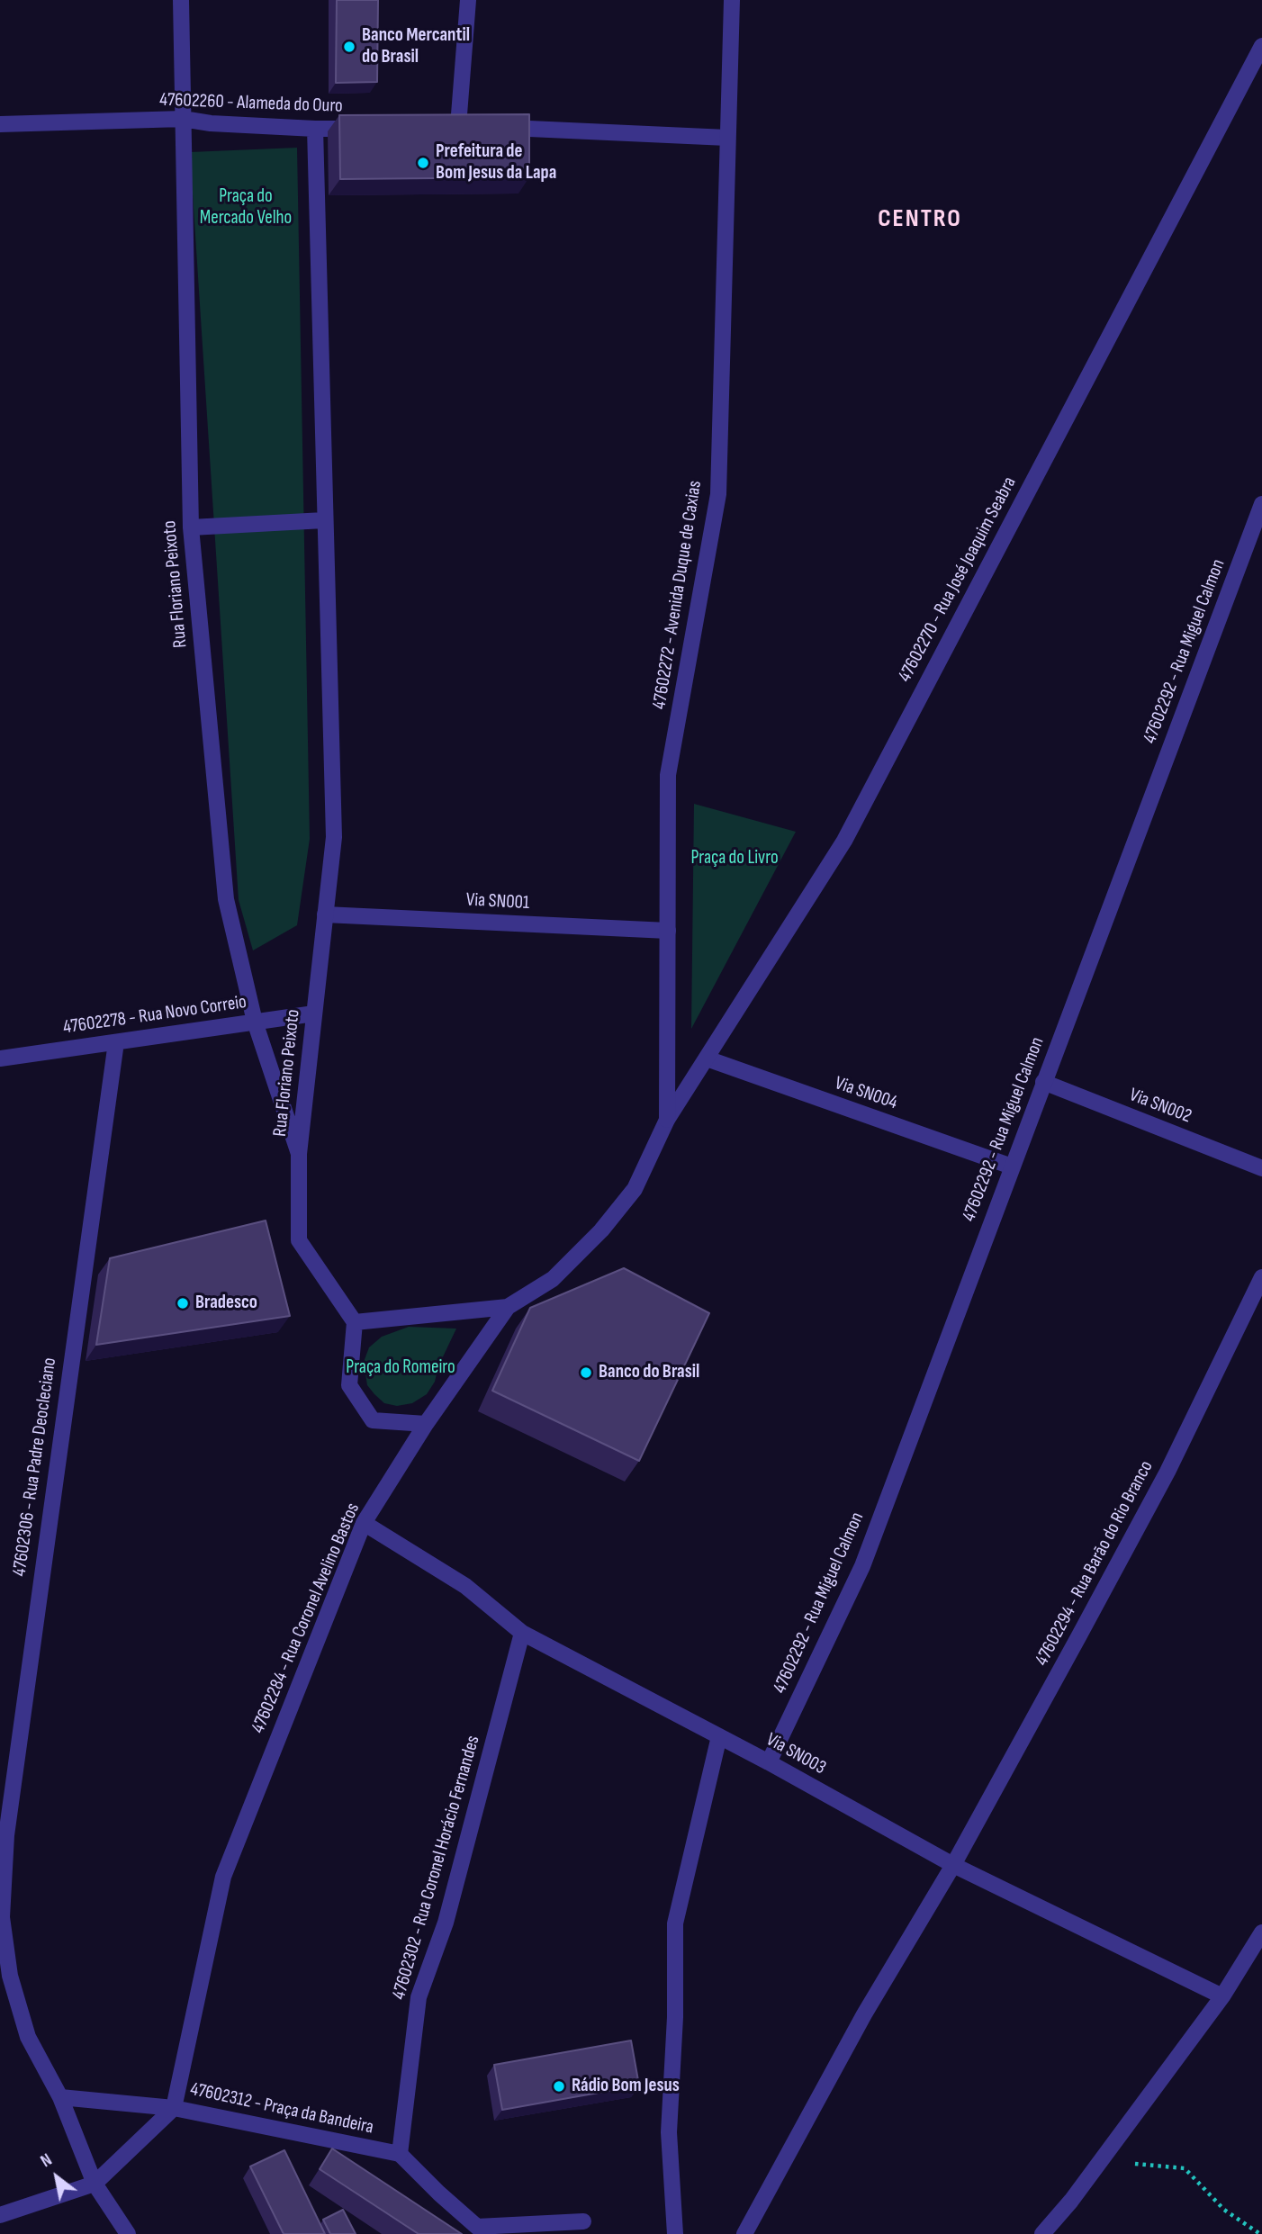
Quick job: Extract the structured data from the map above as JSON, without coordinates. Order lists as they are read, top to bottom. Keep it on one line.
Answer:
{"streets":{"street":["47602260 - Alameda do Ouro","47602270 - Rua José Joaquim Seabra","Rua Floriano Peixoto","47602272 - Avenida Duque de Caxias","47602292 - Rua Miguel Calmon","Via SN001","47602278 - Rua Novo Correio","Via SN004","Via SN002","47602306 - Rua Padre Deocleciano","47602294 - Rua Barão do Rio Branco","47602284 - Rua Coronel Avelino Bastos","Via SN003","47602302 - Rua Coronel Horácio Fernandes","47602312 - Praça da Bandeira"]},"crossings":[["47602260 - Alameda do Ouro","Rua Floriano Peixoto"],["47602270 - Rua José Joaquim Seabra","47602272 - Avenida Duque de Caxias"],["47602270 - Rua José Joaquim Seabra","Via SN004"],["47602270 - Rua José Joaquim Seabra","47602284 - Rua Coronel Avelino Bastos"],["Rua Floriano Peixoto","Via SN001"],["Rua Floriano Peixoto","47602278 - Rua Novo Correio"],["47602272 - Avenida Duque de Caxias","Via SN001"],["47602272 - Avenida Duque de Caxias","47602284 - Rua Coronel Avelino Bastos"],["47602292 - Rua Miguel Calmon","Via SN004"],["47602292 - Rua Miguel Calmon","Via SN002"],["47602292 - Rua Miguel Calmon","Via SN003"],["47602278 - Rua Novo Correio","47602306 - Rua Padre Deocleciano"],["47602306 - Rua Padre Deocleciano","47602312 - Praça da Bandeira"],["47602294 - Rua Barão do Rio Branco","Via SN003"],["47602284 - Rua Coronel Avelino Bastos","Via SN003"],["47602284 - Rua Coronel Avelino Bastos","47602312 - Praça da Bandeira"],["Via SN003","47602302 - Rua Coronel Horácio Fernandes"],["47602302 - Rua Coronel Horácio Fernandes","47602312 - Praça da Bandeira"]],"districts":["CENTRO"],"parks":["Praça do Mercado Velho","Praça do Livro","Praça do Romeiro"],"places":["Banco Mercantil do Brasil","Prefeitura de Bom Jesus da Lapa","Bradesco","Banco do Brasil","Rádio Bom Jesus"],"north":"top left"}
